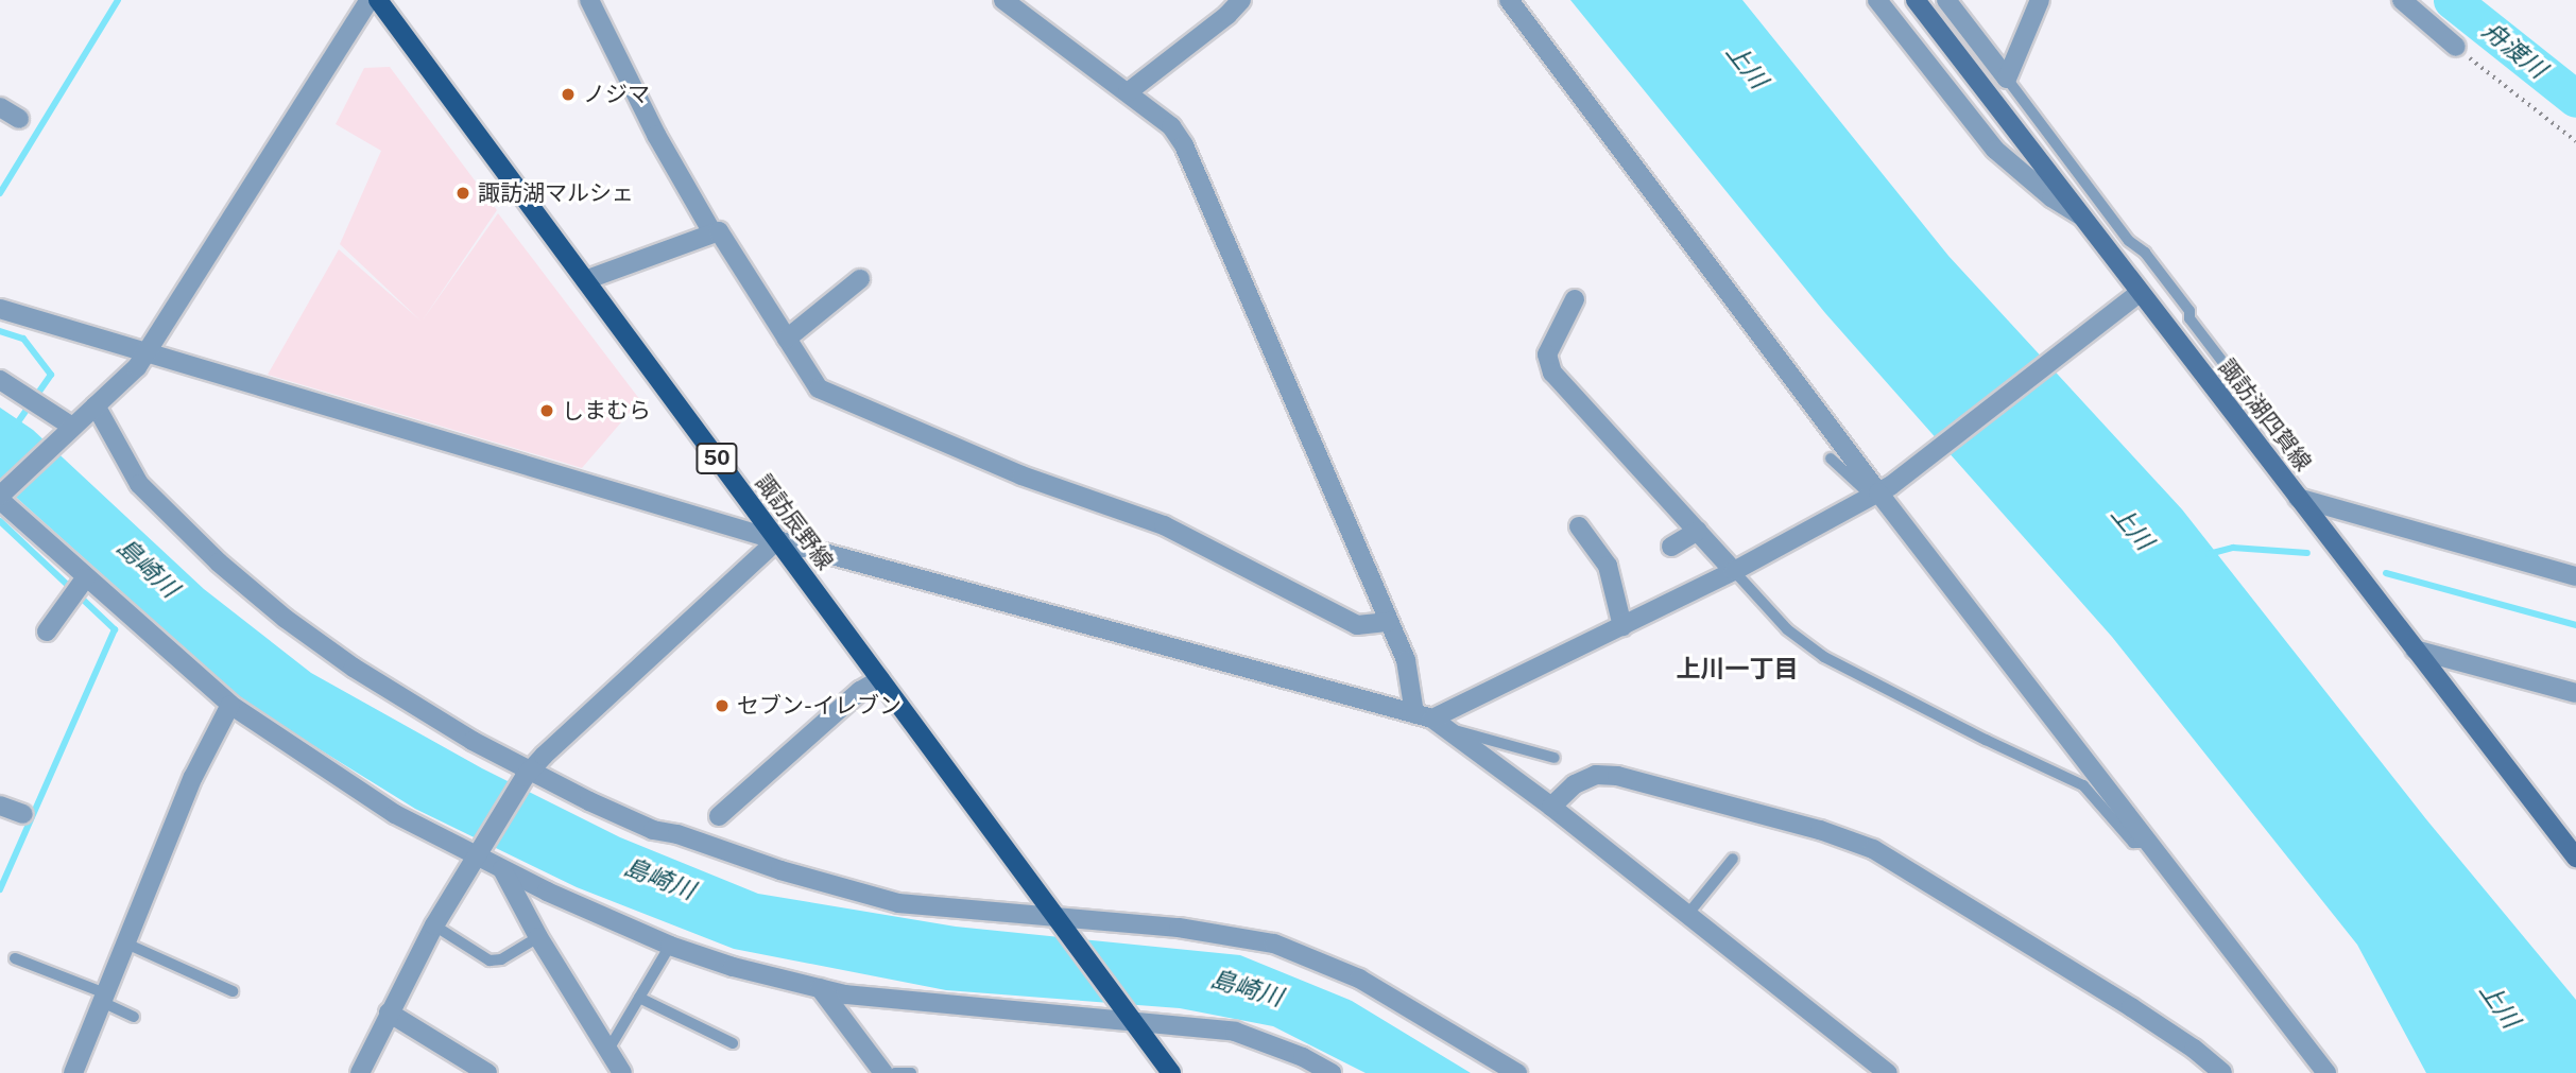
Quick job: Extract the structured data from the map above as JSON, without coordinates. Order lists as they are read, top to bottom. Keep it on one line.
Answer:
{"streets":{"main road":["諏訪湖四賀線","50","諏訪辰野線"]},"districts":["上川一丁目"],"water":["舟渡川","上川","島崎川"],"places":["ノジマ","諏訪湖マルシェ","しまむら","セブン-イレブン"]}
